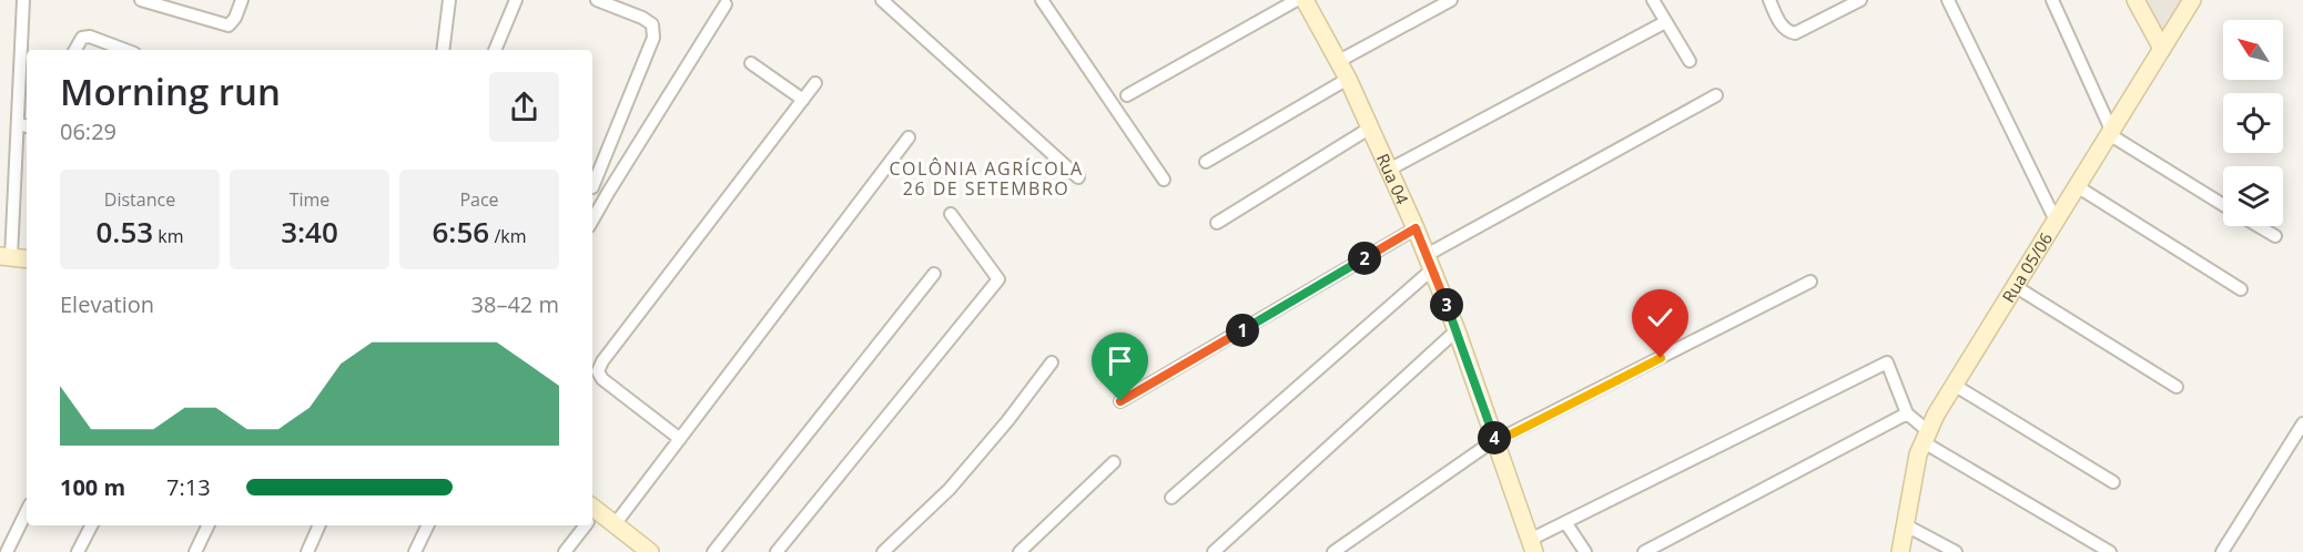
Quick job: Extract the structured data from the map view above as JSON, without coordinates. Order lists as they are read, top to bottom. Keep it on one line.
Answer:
{"streets":{"street":["Rua 04","Rua 05/06"]},"districts":["COLÔNIA AGRÍCOLA 26 DE SETEMBRO"],"north":"top left","page":{"heading":["Morning run","06:29"],"stats":[["Distance","0.53 km"],["Time","3:40"],["Pace","6:56 /km"]],"pins":["2","3","1","4"],"chart":["Elevation","38–42 m"],"list":[{"name":"100 m","note":"7:13"}]}}
